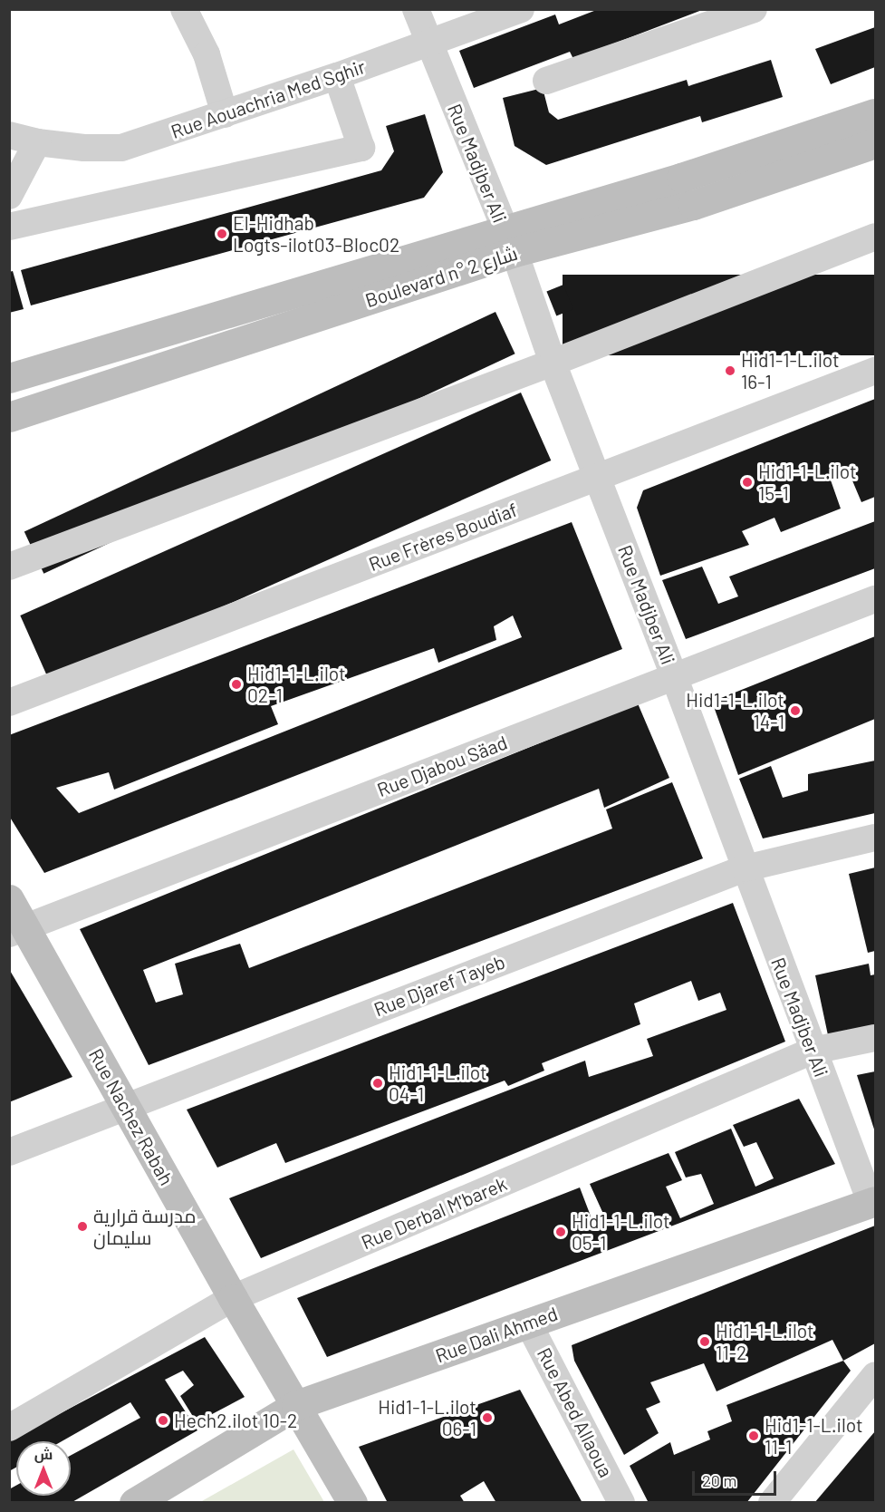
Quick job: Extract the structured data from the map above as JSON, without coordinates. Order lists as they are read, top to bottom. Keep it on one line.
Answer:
{"streets":{"main road":["Boulevard n° شارع 2","Rue Nachez Rabah","Rue Dali Ahmed"],"street":["Rue Aouachria Med Sghir","Rue Madjber Ali","Rue Frères Boudiaf","Rue Djabou Säad","Rue Djaref Tayeb","Rue Derbal M'barek","Rue Abed Allaoua"]},"crossings":[["Rue Aouachria Med Sghir","Rue Madjber Ali"],["Rue Madjber Ali","Boulevard n° شارع 2"],["Rue Madjber Ali","Rue Frères Boudiaf"],["Rue Madjber Ali","Rue Djabou Säad"],["Rue Madjber Ali","Rue Djaref Tayeb"],["Rue Madjber Ali","Rue Derbal M'barek"],["Rue Madjber Ali","Rue Dali Ahmed"],["Rue Djabou Säad","Rue Nachez Rabah"],["Rue Djaref Tayeb","Rue Nachez Rabah"],["Rue Nachez Rabah","Rue Derbal M'barek"],["Rue Nachez Rabah","Rue Dali Ahmed"],["Rue Dali Ahmed","Rue Abed Allaoua"]],"places":["El-Hidhab Logts-ilot03-Bloc02","Hid1-1-L.ilot 16-1","Hid1-1-L.ilot 15-1","Hid1-1-L.ilot 02-1","Hid1-1-L.ilot 14-1","Hid1-1-L.ilot 04-1","مدرسة قرارية سليمان","Hid1-1-L.ilot 05-1","Hid1-1-L.ilot 11-2","Hid1-1-L.ilot 06-1","Hech2.ilot 10-2","Hid1-1-L.ilot 11-1"],"scale_bar":"20 m","north":"top"}
